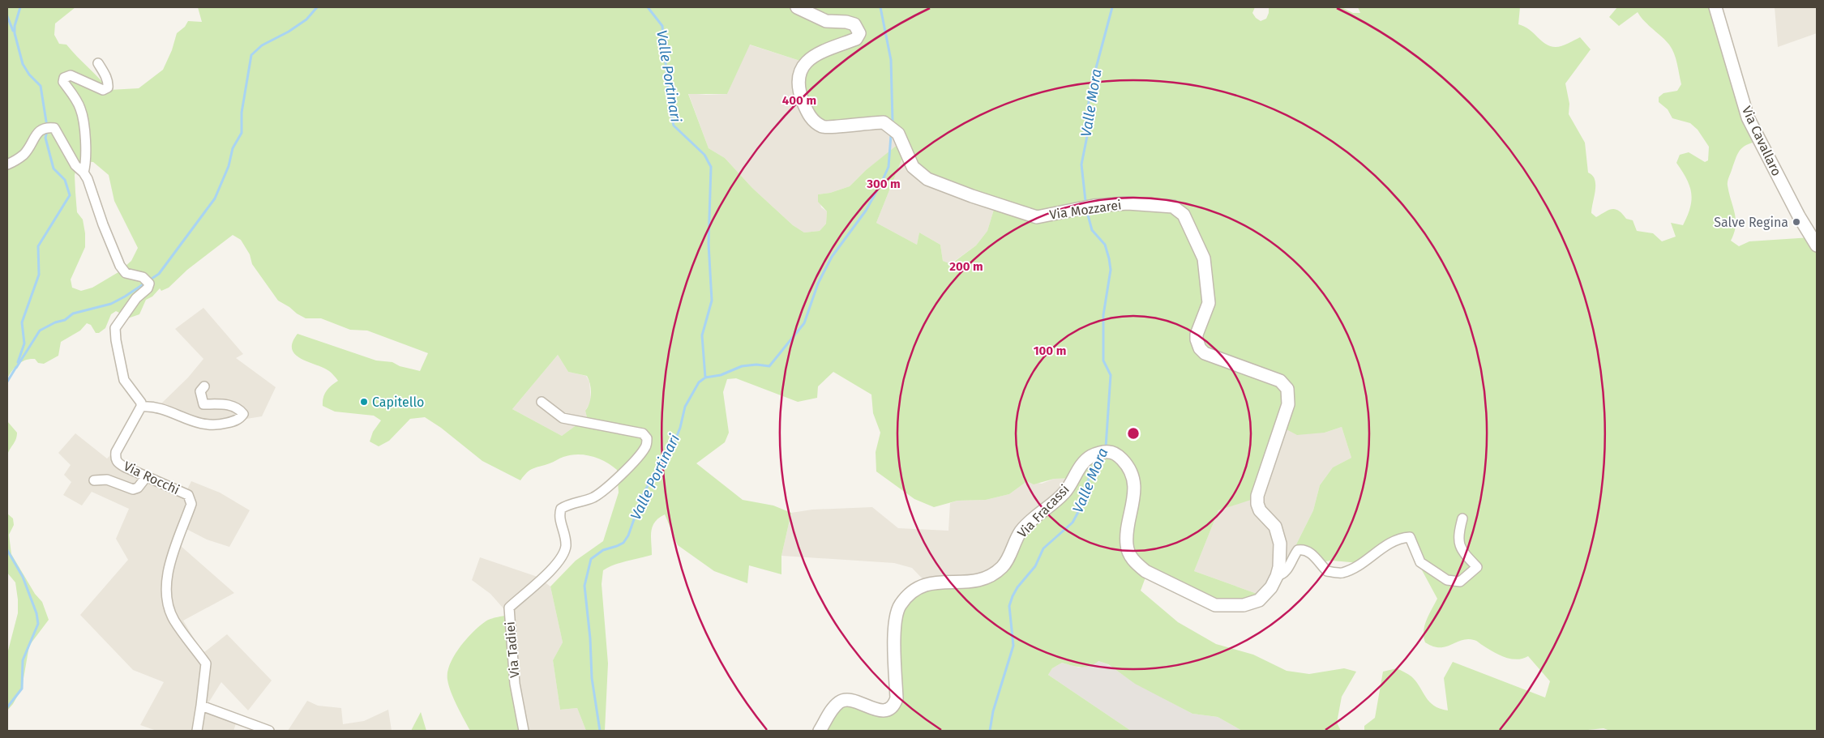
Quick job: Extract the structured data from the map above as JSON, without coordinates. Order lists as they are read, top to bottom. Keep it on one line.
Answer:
{"streets":{"street":["Via Cavallaro","Via Mozzarei","Via Rocchi","Via Fracassi","Via Tadiei"]},"crossings":[["Via Mozzarei","Via Fracassi"]],"water":["Valle Portinari","Valle Mora"],"places":["Salve Regina","Capitello"],"rings":["400 m","300 m","200 m","100 m"]}
